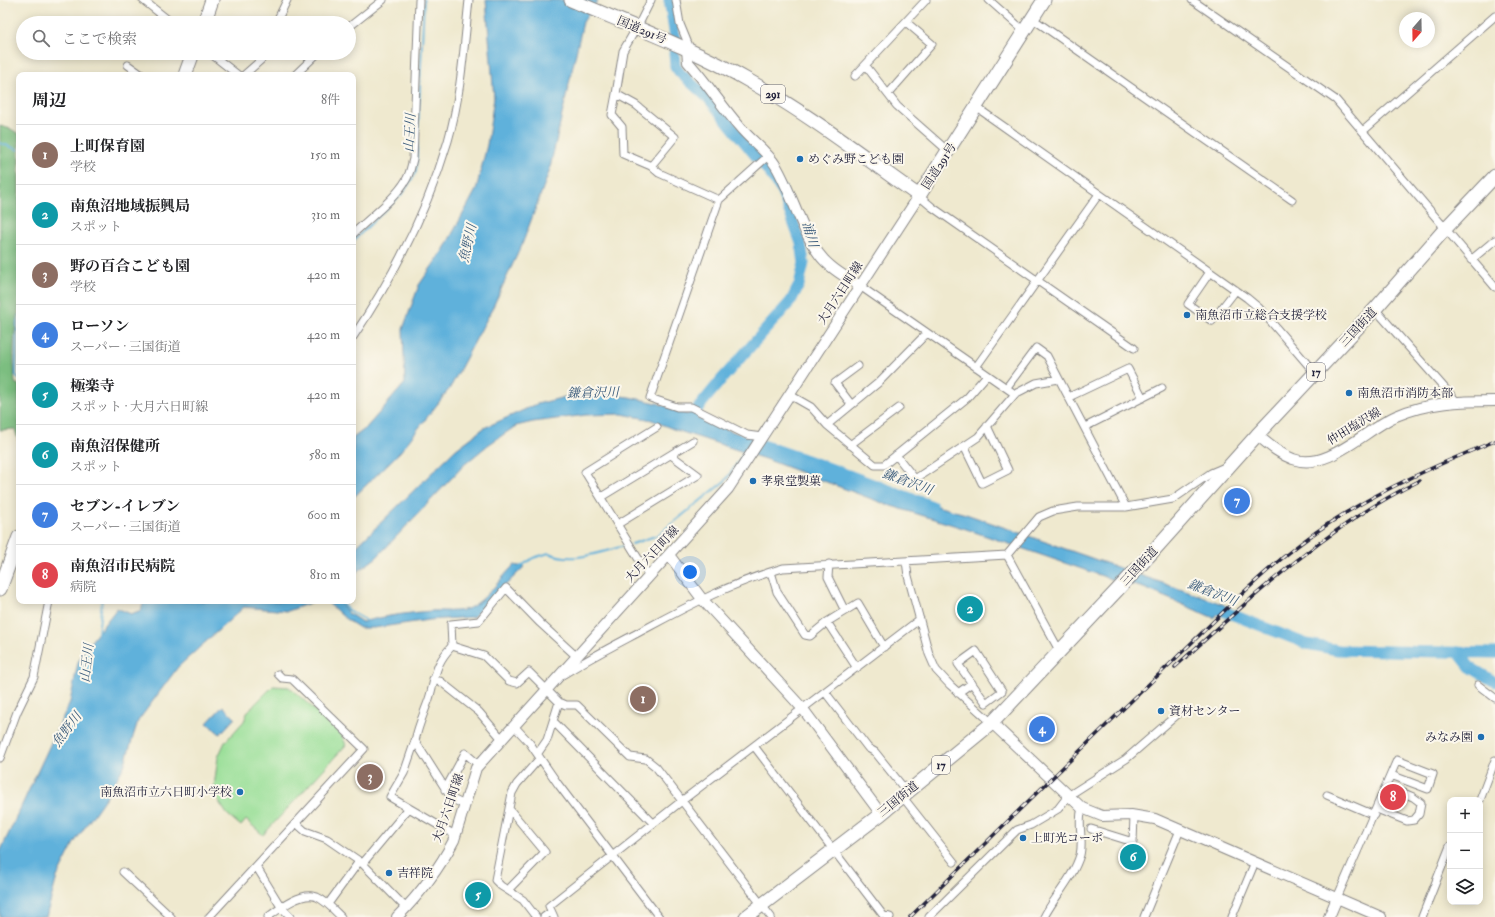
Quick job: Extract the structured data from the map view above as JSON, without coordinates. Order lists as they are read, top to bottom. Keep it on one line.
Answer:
{"streets":{"highway":["国道291号","291","三国街道","17"],"main road":["大月六日町線","仲田塩沢線"]},"crossings":[["国道291号","大月六日町線"],["三国街道","仲田塩沢線"]],"water":["山王川","浦川","魚野川","鎌倉沢川"],"places":["めぐみ野こども園","南魚沼市立総合支援学校","南魚沼市消防本部","孝泉堂製菓","資材センター","みなみ園","南魚沼市立六日町小学校","上町光コーポ","吉祥院"],"north":"bottom","page":{"search":"ここで検索","heading":["周辺","8件"],"list":[{"mark":"1","name":"上町保育園","note":"学校","value":"150 m"},{"mark":"2","name":"南魚沼地域振興局","note":"スポット","value":"310 m"},{"mark":"3","name":"野の百合こども園","note":"学校","value":"420 m"},{"mark":"4","name":"ローソン","note":"スーパー · 三国街道","value":"420 m"},{"mark":"5","name":"極楽寺","note":"スポット · 大月六日町線","value":"420 m"},{"mark":"6","name":"南魚沼保健所","note":"スポット","value":"580 m"},{"mark":"7","name":"セブン-イレブン","note":"スーパー · 三国街道","value":"600 m"},{"mark":"8","name":"南魚沼市民病院","note":"病院","value":"810 m"}],"pins":["7","2","1","4","3","8","6","5"],"map_buttons":["+","−"]}}
